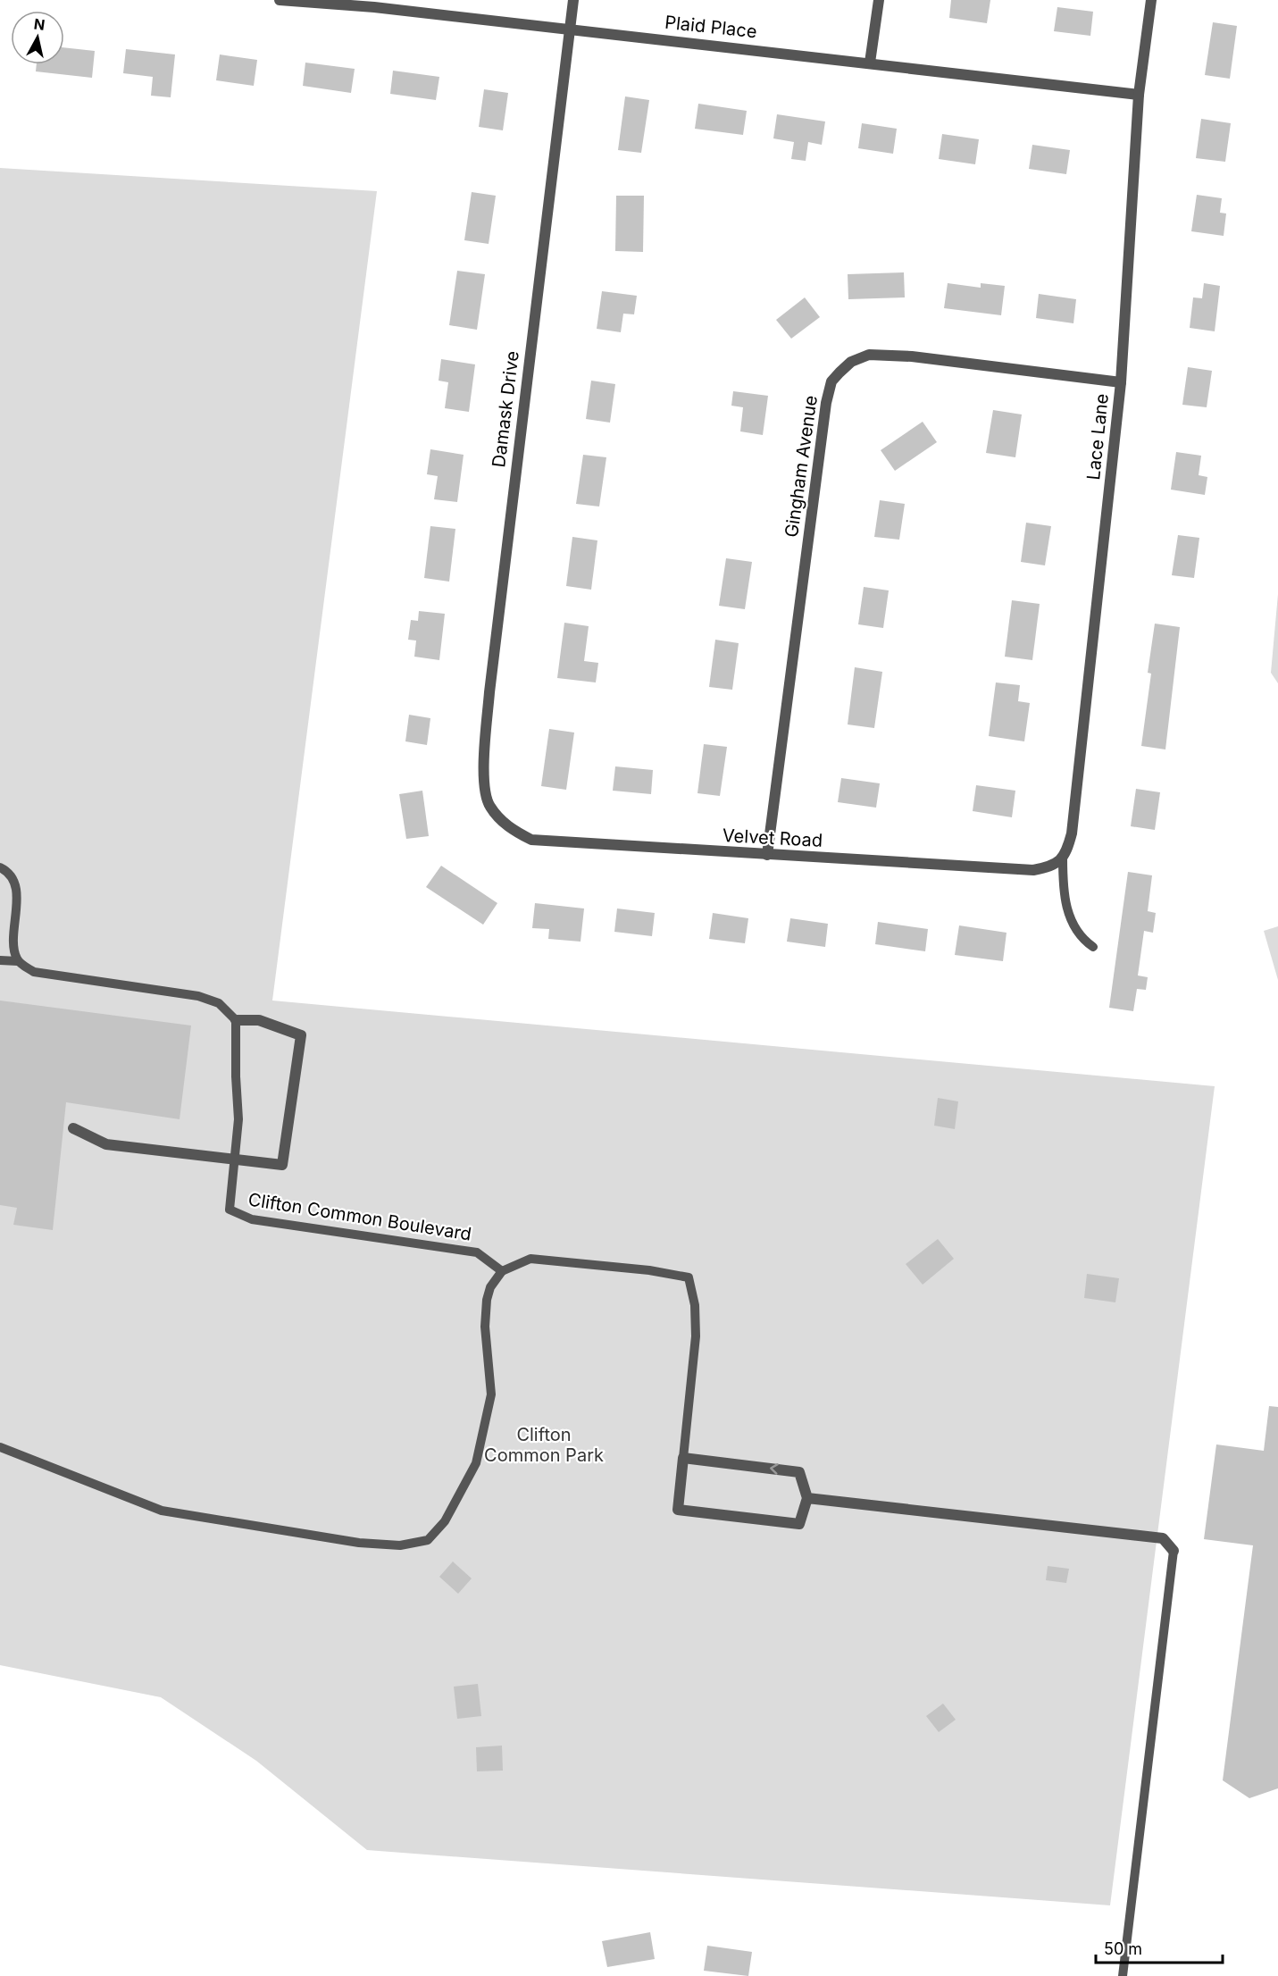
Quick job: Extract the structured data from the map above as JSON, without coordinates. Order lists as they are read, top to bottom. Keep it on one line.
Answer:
{"streets":{"street":["Plaid Place","Damask Drive","Lace Lane","Gingham Avenue","Velvet Road"],"lane":["Clifton Common Boulevard"]},"crossings":[["Plaid Place","Damask Drive"],["Plaid Place","Lace Lane"],["Damask Drive","Velvet Road"],["Lace Lane","Gingham Avenue"],["Lace Lane","Velvet Road"],["Gingham Avenue","Velvet Road"]],"parks":["Clifton Common Park"],"scale_bar":"50 m","north":"top"}
